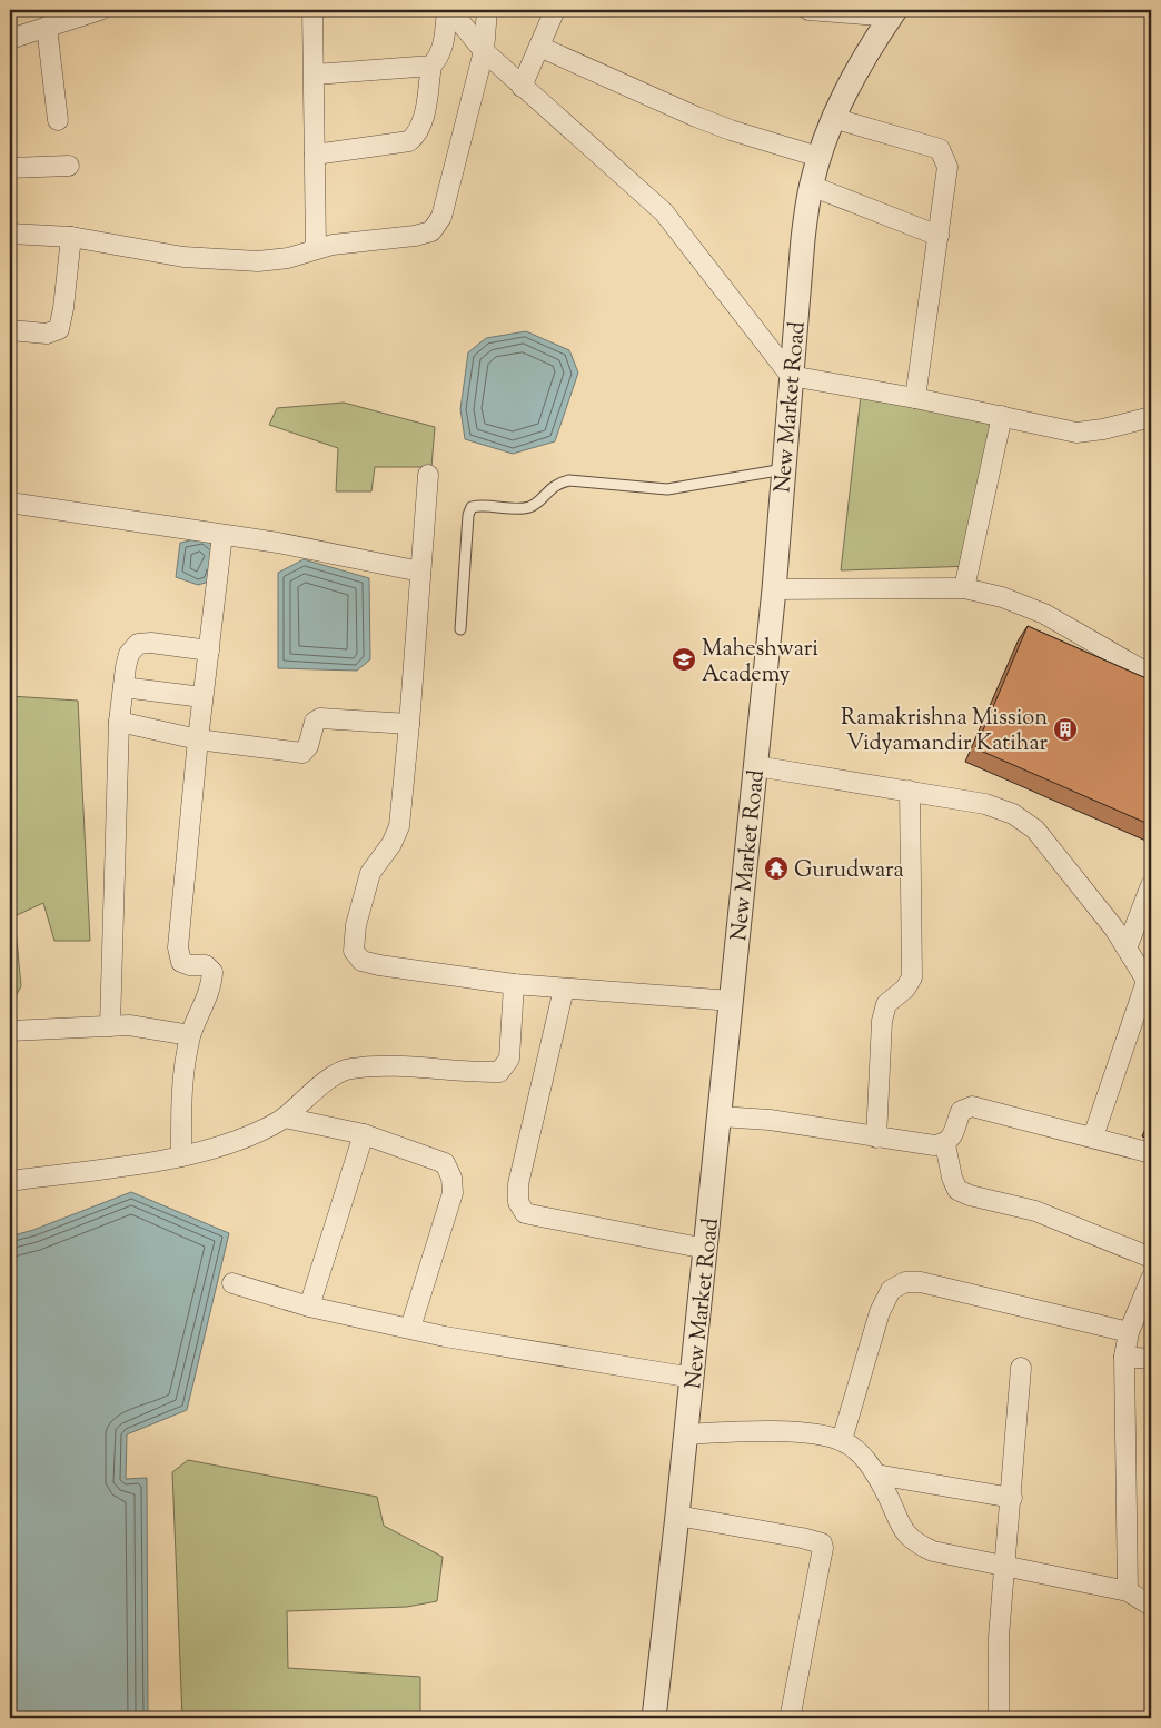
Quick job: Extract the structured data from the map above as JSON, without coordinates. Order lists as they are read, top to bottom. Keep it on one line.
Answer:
{"streets":{"street":["New Market Road"]},"places":{"school or university":["Maheshwari Academy"],"building":["Ramakrishna Mission Vidyamandir Katihar"],"temple":["Gurudwara"]}}
